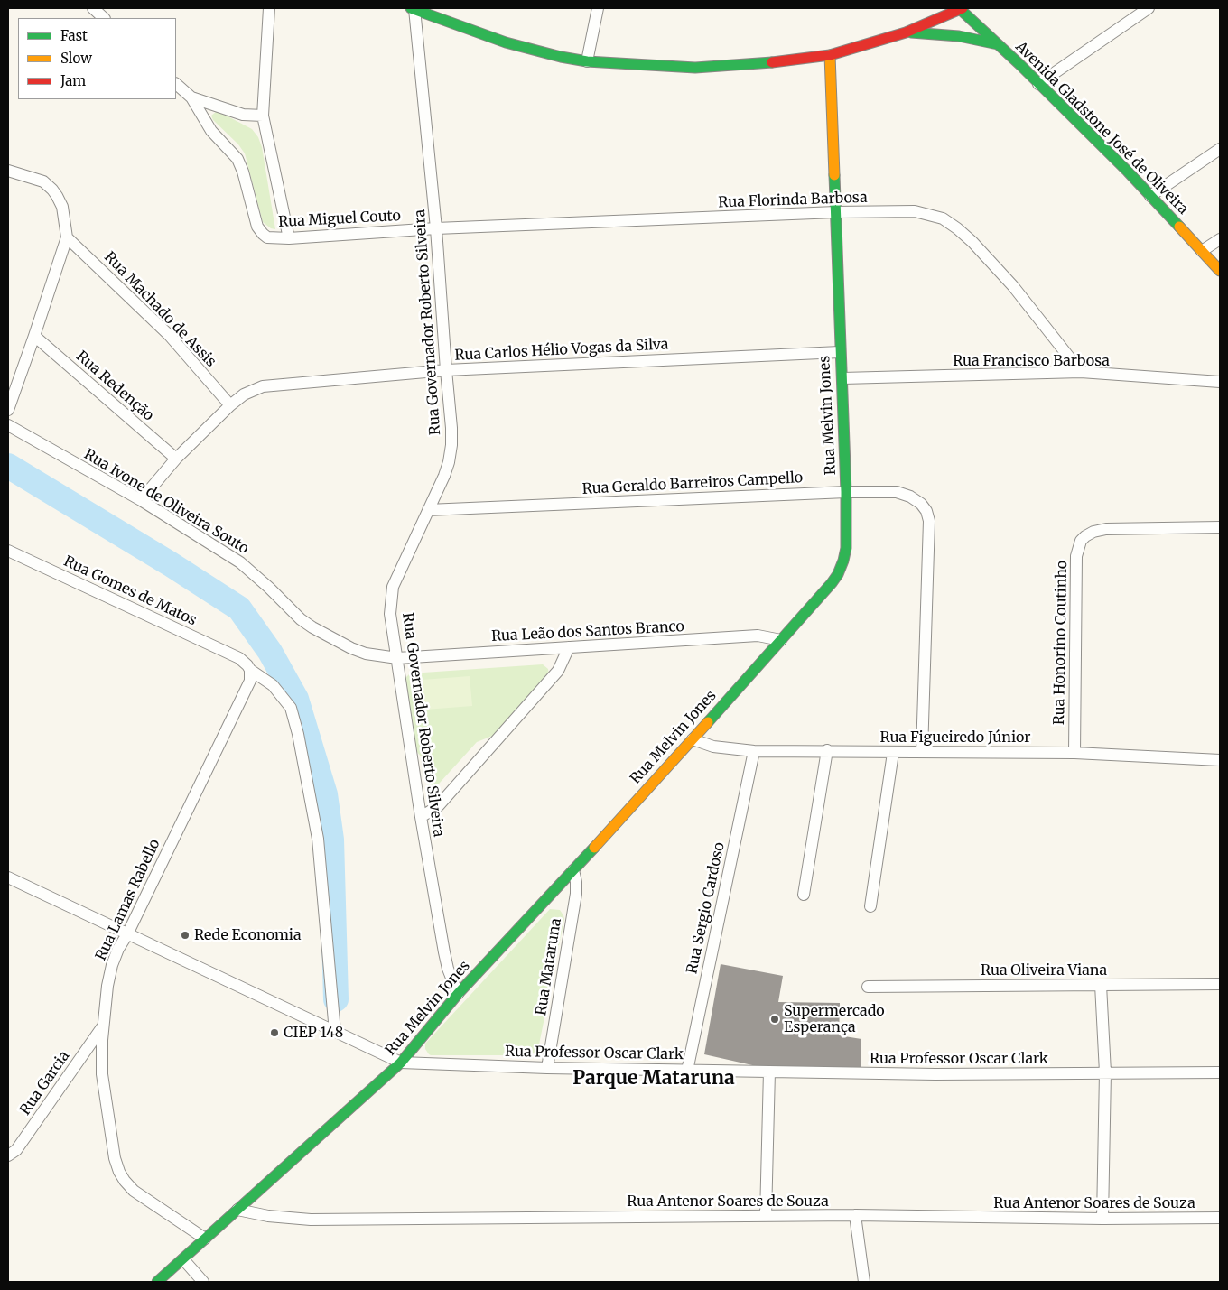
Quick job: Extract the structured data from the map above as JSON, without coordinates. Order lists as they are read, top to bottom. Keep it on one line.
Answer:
{"streets":{"street":["Avenida Gladstone José de Oliveira","Rua Florinda Barbosa","Rua Miguel Couto","Rua Machado de Assis","Rua Governador Roberto Silveira","Rua Carlos Hélio Vogas da Silva","Rua Francisco Barbosa","Rua Redenção","Rua Melvin Jones","Rua Geraldo Barreiros Campello","Rua Ivone de Oliveira Souto","Rua Gomes de Matos","Rua Leão dos Santos Branco","Rua Honorino Coutinho","Rua Figueiredo Júnior","Rua Lamas Rabello","Rua Sergio Cardoso","Rua Mataruna","Rua Oliveira Viana","Rua Professor Oscar Clark","Rua Garcia","Rua Antenor Soares de Souza"]},"crossings":[["Rua Florinda Barbosa","Rua Miguel Couto"],["Rua Florinda Barbosa","Rua Governador Roberto Silveira"],["Rua Florinda Barbosa","Rua Francisco Barbosa"],["Rua Florinda Barbosa","Rua Melvin Jones"],["Rua Miguel Couto","Rua Governador Roberto Silveira"],["Rua Machado de Assis","Rua Carlos Hélio Vogas da Silva"],["Rua Governador Roberto Silveira","Rua Carlos Hélio Vogas da Silva"],["Rua Governador Roberto Silveira","Rua Melvin Jones"],["Rua Governador Roberto Silveira","Rua Geraldo Barreiros Campello"],["Rua Governador Roberto Silveira","Rua Ivone de Oliveira Souto"],["Rua Governador Roberto Silveira","Rua Leão dos Santos Branco"],["Rua Carlos Hélio Vogas da Silva","Rua Redenção"],["Rua Carlos Hélio Vogas da Silva","Rua Melvin Jones"],["Rua Carlos Hélio Vogas da Silva","Rua Ivone de Oliveira Souto"],["Rua Francisco Barbosa","Rua Melvin Jones"],["Rua Melvin Jones","Rua Geraldo Barreiros Campello"],["Rua Melvin Jones","Rua Leão dos Santos Branco"],["Rua Melvin Jones","Rua Figueiredo Júnior"],["Rua Melvin Jones","Rua Lamas Rabello"],["Rua Melvin Jones","Rua Mataruna"],["Rua Melvin Jones","Rua Professor Oscar Clark"],["Rua Melvin Jones","Rua Antenor Soares de Souza"],["Rua Geraldo Barreiros Campello","Rua Figueiredo Júnior"],["Rua Ivone de Oliveira Souto","Rua Leão dos Santos Branco"],["Rua Gomes de Matos","Rua Lamas Rabello"],["Rua Honorino Coutinho","Rua Figueiredo Júnior"],["Rua Figueiredo Júnior","Rua Sergio Cardoso"],["Rua Lamas Rabello","Rua Professor Oscar Clark"],["Rua Lamas Rabello","Rua Garcia"],["Rua Sergio Cardoso","Rua Professor Oscar Clark"],["Rua Mataruna","Rua Professor Oscar Clark"]],"districts":["Parque Mataruna"],"places":["Rede Economia","Supermercado Esperança","CIEP 148"],"legend":["Fast","Slow","Jam"]}
